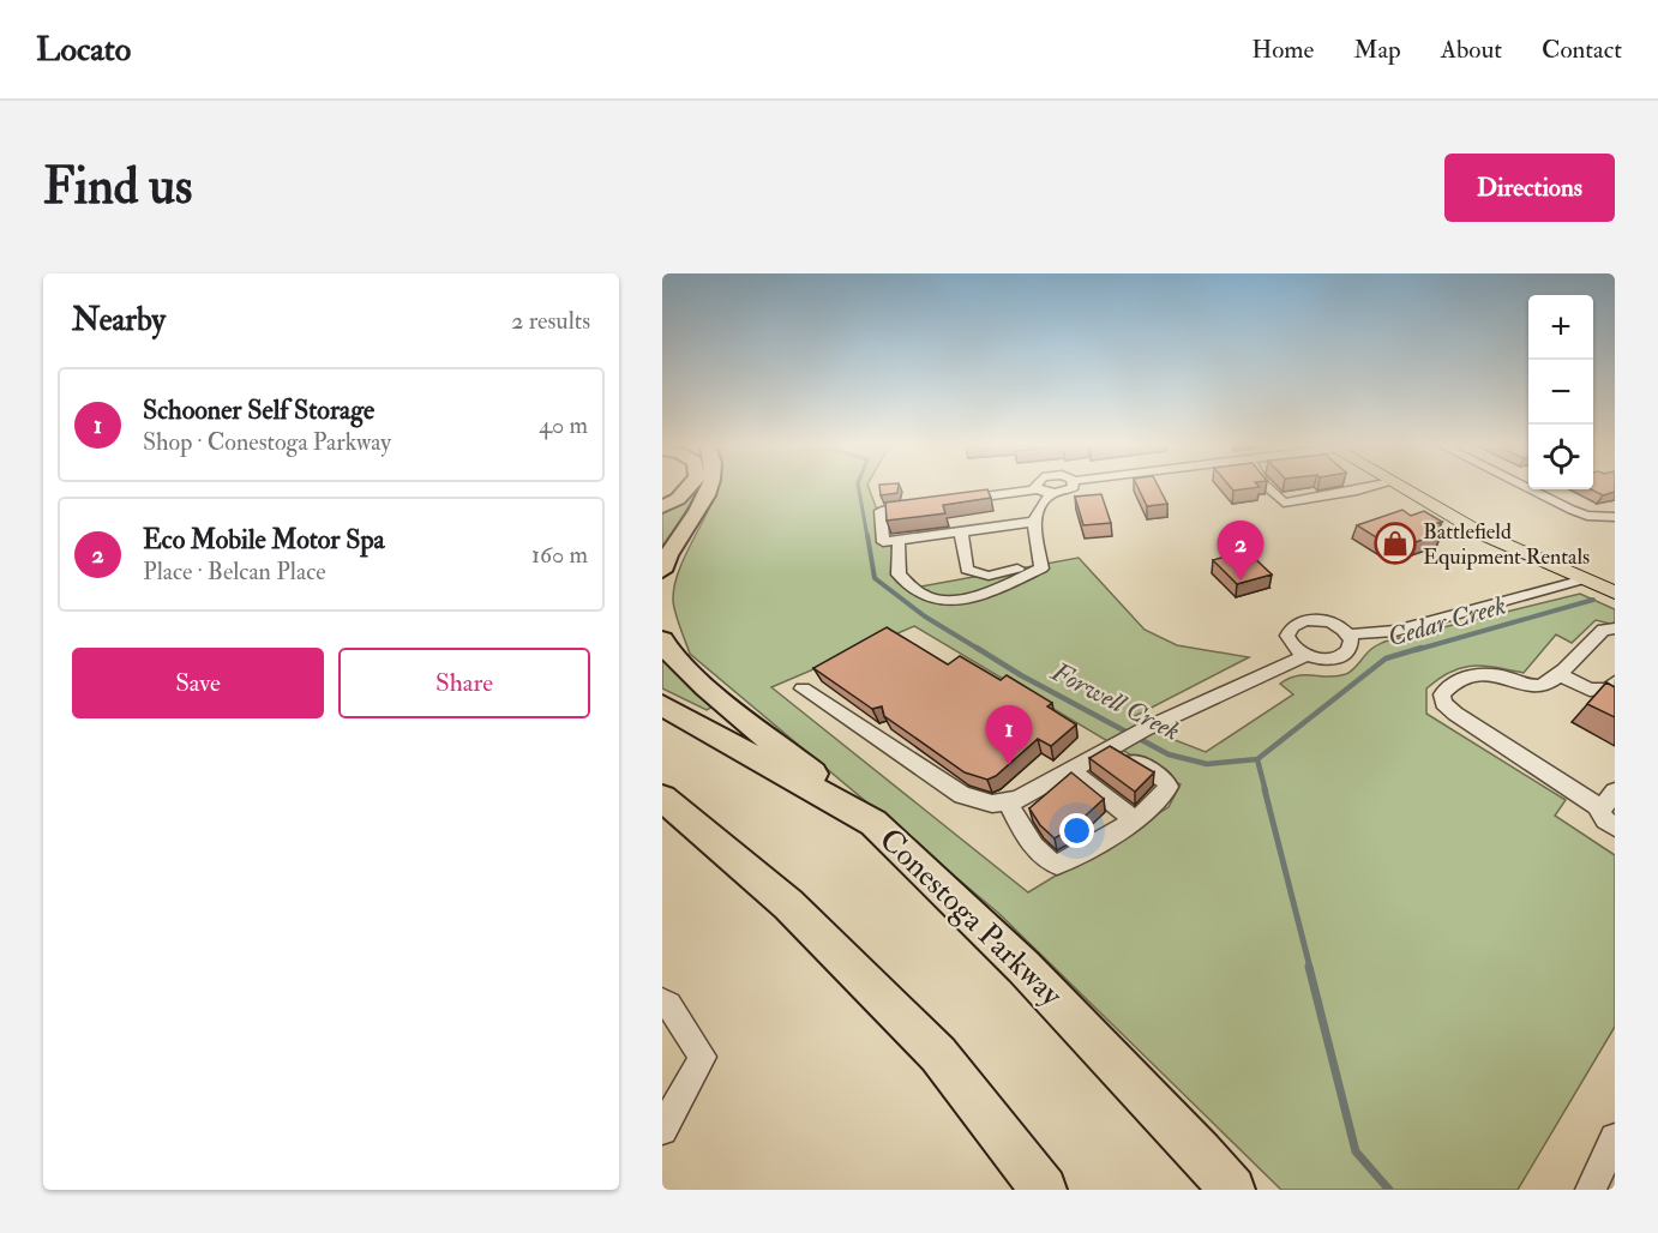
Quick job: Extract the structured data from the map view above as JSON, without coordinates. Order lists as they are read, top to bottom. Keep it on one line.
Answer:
{"streets":{"highway":["Conestoga Parkway"]},"water":["Cedar Creek","Forwell Creek"],"places":{"shop":["Battlefield Equipment Rentals"]},"page":{"header":"Locato","nav":["Home","Map","About","Contact"],"buttons":["Directions",["Save","Share"]],"title":"Find us","heading":["Nearby","2 results"],"map_buttons":["+","−"],"list":[{"mark":"1","name":"Schooner Self Storage","note":"Shop · Conestoga Parkway","value":"40 m"},{"mark":"2","name":"Eco Mobile Motor Spa","note":"Place · Belcan Place","value":"160 m"}],"pins":["2","1"]}}
